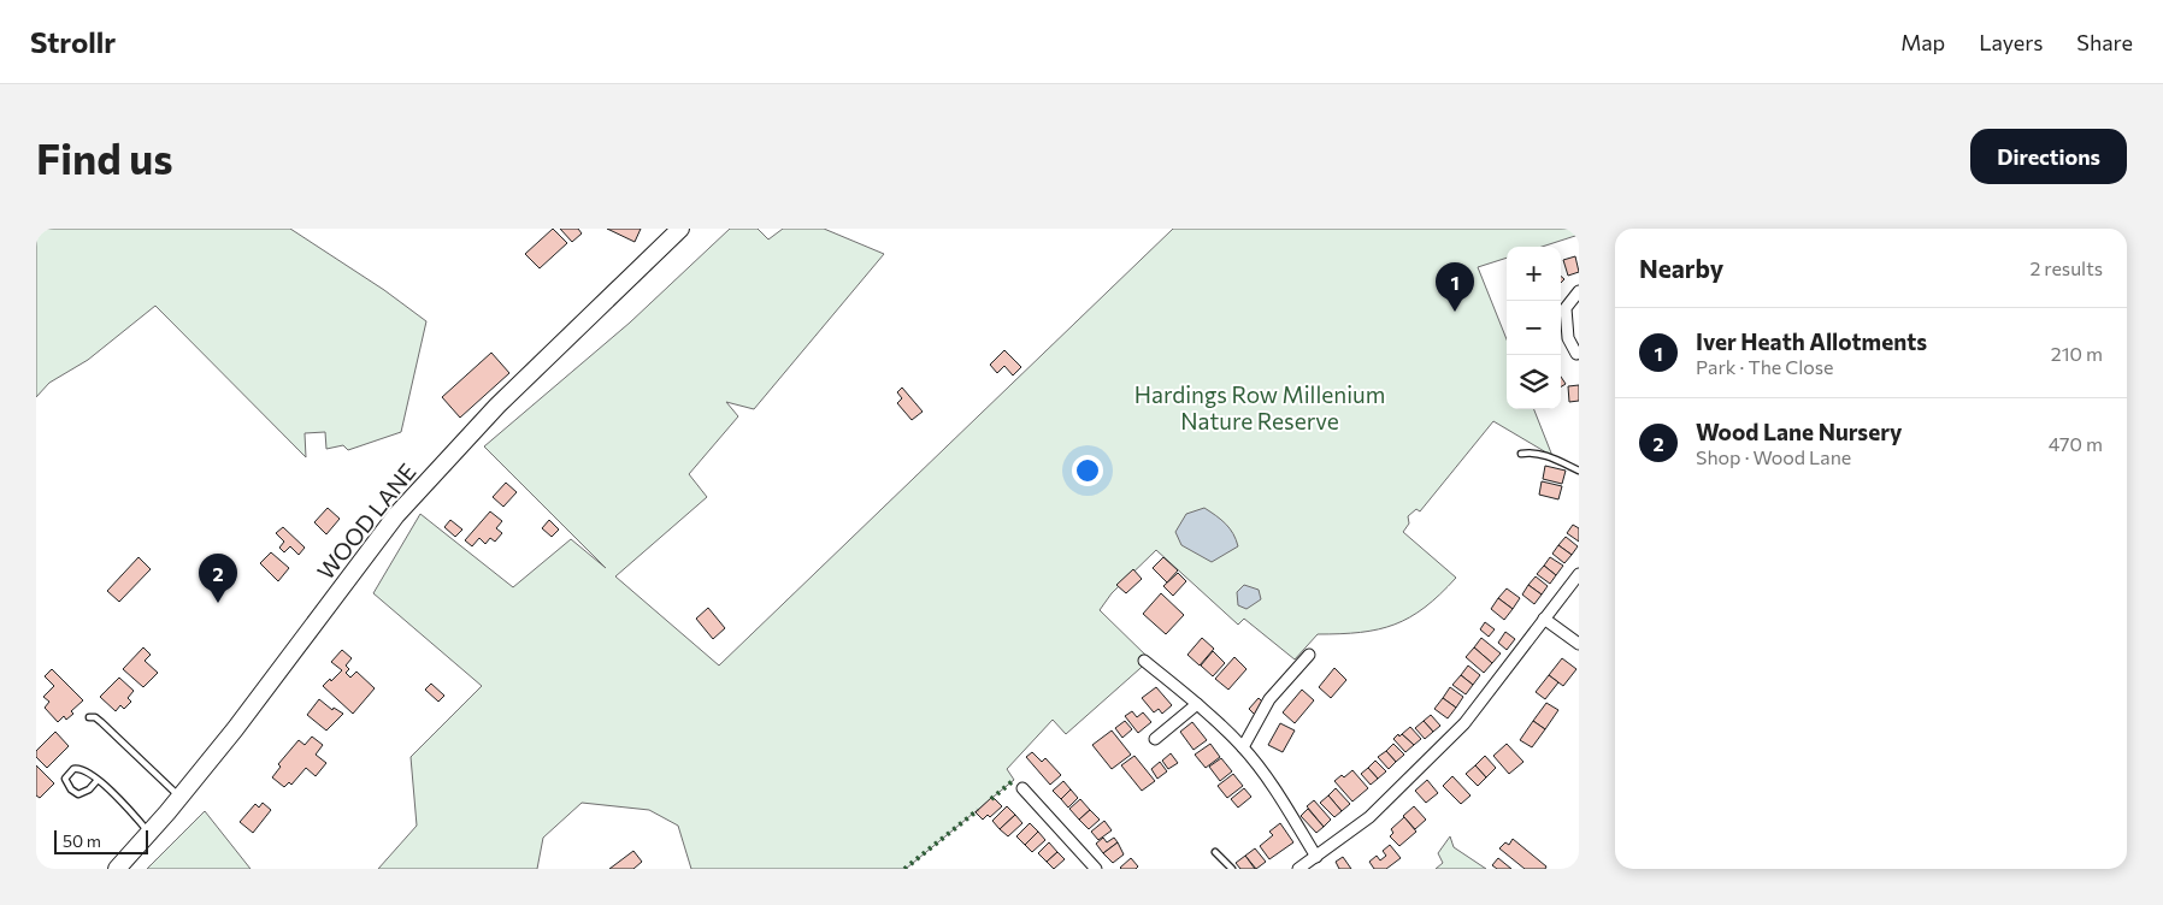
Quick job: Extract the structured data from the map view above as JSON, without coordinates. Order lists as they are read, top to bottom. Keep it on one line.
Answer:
{"streets":{"street":["WOOD LANE"]},"parks":["Hardings Row Millenium Nature Reserve"],"scale_bar":"50 m","page":{"header":"Strollr","nav":["Map","Layers","Share"],"buttons":"Directions","title":"Find us","heading":["Nearby","2 results"],"map_buttons":["+","−"],"pins":["1","2"],"list":[{"mark":"1","name":"Iver Heath Allotments","note":"Park · The Close","value":"210 m"},{"mark":"2","name":"Wood Lane Nursery","note":"Shop · Wood Lane","value":"470 m"}],"scale":"50 m"}}
